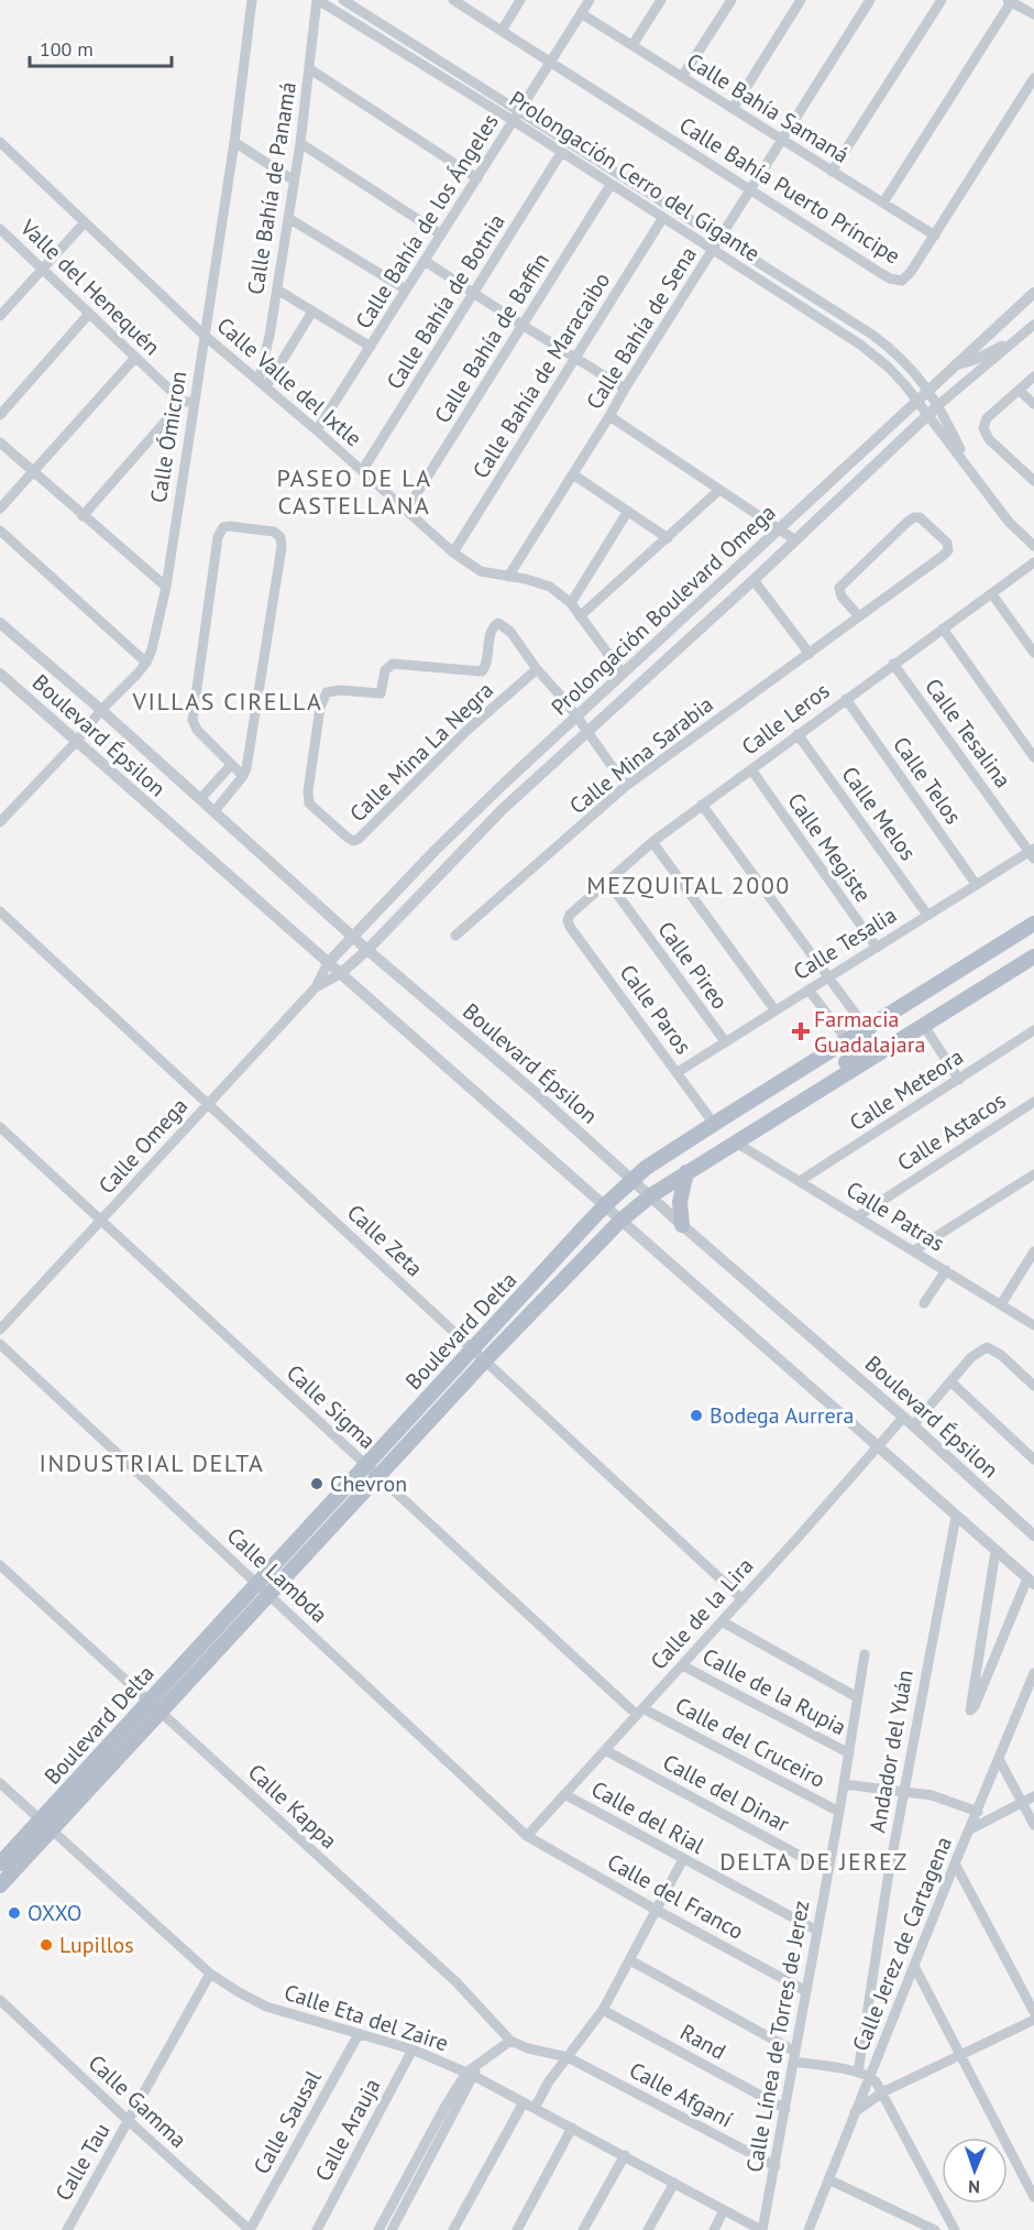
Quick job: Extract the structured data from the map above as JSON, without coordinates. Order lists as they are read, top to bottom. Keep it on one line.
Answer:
{"streets":{"main road":["Boulevard Delta"],"street":["Calle Bahía Samaná","Prolongación Cerro del Gigante","Calle Bahía de Panamá","Calle Bahía Puerto Príncipe","Calle Bahía de los Ángeles","Valle del Henequén","Calle Bahía de Botnia","Calle Bahía de Sena","Calle Bahía de Baffin","Calle Bahía de Maracaibo","Calle Valle del Ixtle","Calle Ómicron","Prolongación Boulevard Omega","Calle Leros","Calle Tesalina","Boulevard Épsilon","Calle Mina La Negra","Calle Mina Sarabia","Calle Telos","Calle Melos","Calle Megiste","Calle Tesalia","Calle Pireo","Calle Paros","Calle Meteora","Calle Astacos","Calle Omega","Calle Patras","Calle Zeta","Calle Sigma","Calle Lambda","Calle de la Lira","Calle de la Rupia","Calle del Cruceiro","Andador del Yuán","Calle del Dinar","Calle Kappa","Calle del Rial","Calle del Franco","Calle Jerez de Cartagena","Calle Eta del Zaire","Calle Línea de Torres de Jerez","Rand","Calle Afganí","Calle Gamma","Calle Sausal","Calle Arauja","Calle Tau"]},"crossings":[["Calle Bahía Samaná","Calle Bahía Puerto Príncipe"],["Calle Bahía Samaná","Calle Bahía de los Ángeles"],["Calle Bahía Samaná","Calle Bahía de Sena"],["Prolongación Cerro del Gigante","Calle Bahía de Panamá"],["Prolongación Cerro del Gigante","Calle Bahía de los Ángeles"],["Prolongación Cerro del Gigante","Calle Bahía de Botnia"],["Prolongación Cerro del Gigante","Calle Bahía de Sena"],["Prolongación Cerro del Gigante","Calle Bahía de Baffin"],["Prolongación Cerro del Gigante","Calle Bahía de Maracaibo"],["Prolongación Cerro del Gigante","Prolongación Boulevard Omega"],["Calle Bahía de Panamá","Calle Valle del Ixtle"],["Calle Bahía Puerto Príncipe","Calle Bahía de los Ángeles"],["Calle Bahía Puerto Príncipe","Calle Bahía de Sena"],["Calle Bahía de los Ángeles","Calle Valle del Ixtle"],["Calle Bahía de Botnia","Calle Valle del Ixtle"],["Calle Bahía de Sena","Calle Valle del Ixtle"],["Calle Bahía de Baffin","Calle Valle del Ixtle"],["Calle Bahía de Maracaibo","Calle Valle del Ixtle"],["Calle Valle del Ixtle","Calle Ómicron"],["Calle Valle del Ixtle","Prolongación Boulevard Omega"],["Calle Ómicron","Boulevard Épsilon"],["Prolongación Boulevard Omega","Boulevard Épsilon"],["Prolongación Boulevard Omega","Calle Mina La Negra"],["Prolongación Boulevard Omega","Calle Omega"],["Calle Leros","Calle Tesalina"],["Calle Leros","Calle Telos"],["Calle Leros","Calle Melos"],["Calle Leros","Calle Megiste"],["Calle Leros","Calle Pireo"],["Calle Leros","Calle Paros"],["Calle Tesalina","Calle Tesalia"],["Boulevard Épsilon","Calle Omega"],["Boulevard Épsilon","Boulevard Delta"],["Boulevard Épsilon","Calle de la Lira"],["Boulevard Épsilon","Andador del Yuán"],["Calle Mina La Negra","Calle Mina Sarabia"],["Calle Telos","Calle Tesalia"],["Calle Melos","Calle Tesalia"],["Calle Megiste","Calle Tesalia"],["Calle Tesalia","Calle Pireo"],["Calle Tesalia","Calle Paros"],["Calle Paros","Boulevard Delta"],["Calle Meteora","Calle Patras"],["Calle Astacos","Calle Patras"],["Calle Omega","Calle Zeta"],["Calle Omega","Calle Sigma"],["Calle Patras","Boulevard Delta"],["Calle Zeta","Boulevard Delta"],["Calle Zeta","Calle de la Lira"],["Boulevard Delta","Calle Sigma"],["Boulevard Delta","Calle Lambda"],["Boulevard Delta","Calle Kappa"],["Boulevard Delta","Calle Eta del Zaire"],["Calle Sigma","Calle de la Lira"],["Calle Sigma","Calle del Cruceiro"],["Calle Lambda","Calle de la Lira"],["Calle Lambda","Calle del Franco"],["Calle de la Lira","Calle de la Rupia"],["Calle de la Lira","Calle del Cruceiro"],["Calle de la Lira","Calle del Dinar"],["Calle de la Lira","Calle del Rial"],["Calle de la Lira","Calle del Franco"],["Calle de la Rupia","Calle Línea de Torres de Jerez"],["Calle del Cruceiro","Calle Línea de Torres de Jerez"],["Calle del Dinar","Calle Línea de Torres de Jerez"],["Calle Kappa","Calle Afganí"],["Calle del Rial","Calle Línea de Torres de Jerez"],["Calle del Franco","Calle Línea de Torres de Jerez"],["Calle Eta del Zaire","Calle Línea de Torres de Jerez"],["Calle Eta del Zaire","Calle Sausal"],["Calle Eta del Zaire","Calle Arauja"],["Calle Eta del Zaire","Calle Tau"],["Calle Línea de Torres de Jerez","Rand"],["Calle Línea de Torres de Jerez","Calle Afganí"],["Calle Gamma","Calle Sausal"],["Calle Gamma","Calle Tau"]],"districts":["PASEO DE LA CASTELLANA","VILLAS CIRELLA","MEZQUITAL 2000","INDUSTRIAL DELTA","DELTA DE JEREZ"],"places":{"health":["Farmacia Guadalajara"],"other":["Bodega Aurrera","Chevron","OXXO","Lupillos"]},"scale_bar":"100 m","north":"bottom"}
